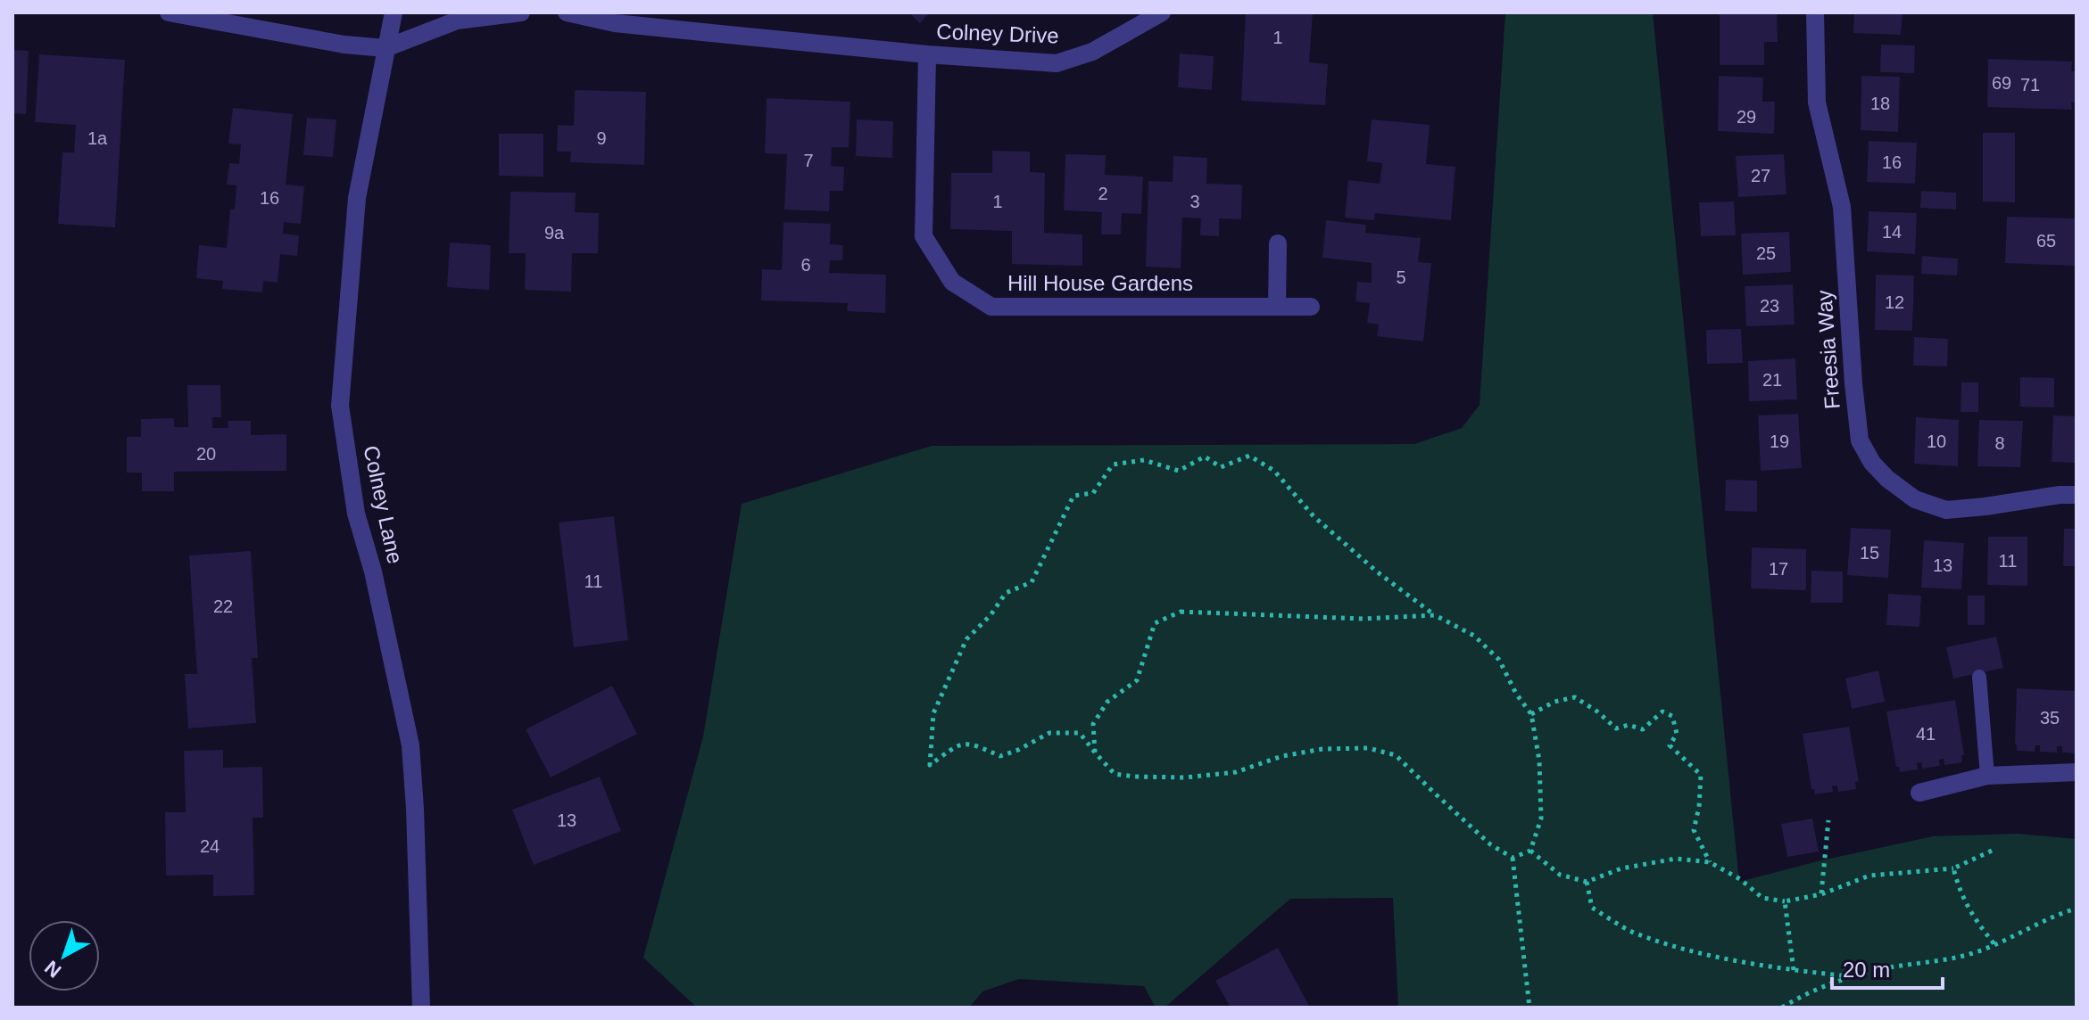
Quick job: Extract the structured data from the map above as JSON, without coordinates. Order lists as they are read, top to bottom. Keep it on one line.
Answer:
{"streets":{"street":["Colney Drive","Hill House Gardens","Freesia Way","Colney Lane"]},"crossings":[["Colney Drive","Hill House Gardens"]],"house_numbers":["1","69","71","18","29","1a","9","7","16","27","2","16","1","3","14","9a","65","25","6","5","12","23","21","19","10","8","20","15","11","13","17","11","22","35","41","13","24"],"scale_bar":"20 m","north":"bottom left"}
